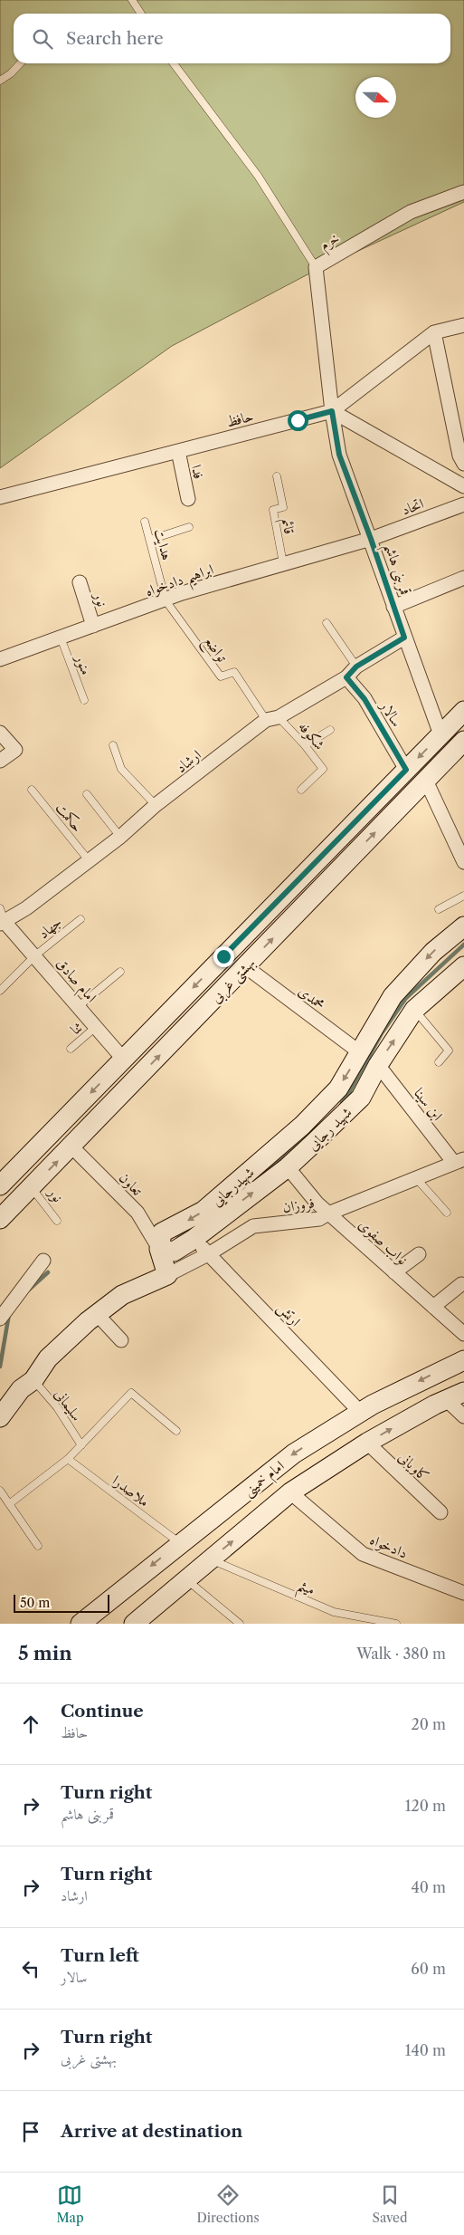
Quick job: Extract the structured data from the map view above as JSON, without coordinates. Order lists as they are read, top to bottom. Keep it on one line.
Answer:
{"streets":{"street":["خرم","حافظ","فدا","اتحاد","قمربنی هاشم","ابراهیم دادخواه","نور","سالار","ارشاد","امام صادق","بهشتی غربی","محمدی","ابن سینا","شهید رجایی","تعاون","شهیدرجایی","فروزان","نواب صفوی","ارتش","کاویانی","امام خمینی","دادخواه"],"lane":["قائم","هدایت","تواضع","منور","شکوفه","حکمت","جهاد","ثنا","سلیمانی","ملاصدرا","میثم"]},"crossings":[["خرم","حافظ"],["خرم","قمربنی هاشم"],["حافظ","فدا"],["حافظ","قمربنی هاشم"],["اتحاد","قمربنی هاشم"],["اتحاد","ابراهیم دادخواه"],["قائم","ابراهیم دادخواه"],["هدایت","ابراهیم دادخواه"],["هدایت","تواضع"],["قمربنی هاشم","ابراهیم دادخواه"],["قمربنی هاشم","ارشاد"],["قمربنی هاشم","بهشتی غربی"],["ابراهیم دادخواه","نور"],["ابراهیم دادخواه","تواضع"],["ابراهیم دادخواه","منور"],["نور","بهشتی غربی"],["تواضع","شکوفه"],["تواضع","ارشاد"],["سالار","ارشاد"],["سالار","بهشتی غربی"],["شکوفه","ارشاد"],["ارشاد","حکمت"],["ارشاد","امام صادق"],["جهاد","امام صادق"],["امام صادق","بهشتی غربی"],["امام صادق","ثنا"],["بهشتی غربی","محمدی"],["بهشتی غربی","تعاون"],["محمدی","شهیدرجایی"],["ابن سینا","شهید رجایی"],["ابن سینا","فروزان"],["شهید رجایی","تعاون"],["شهید رجایی","شهیدرجایی"],["شهید رجایی","نواب صفوی"],["شهید رجایی","ارتش"],["تعاون","شهیدرجایی"],["فروزان","نواب صفوی"],["فروزان","ارتش"],["ارتش","امام خمینی"],["کاویانی","امام خمینی"],["امام خمینی","ملاصدرا"],["امام خمینی","دادخواه"],["امام خمینی","میثم"]],"one_way":["شهید رجایی","شهیدرجایی"],"scale_bar":"50 m","north":"right","page":{"search":"Search here","scale":"50 m","heading":["5 min","Walk · 380 m"],"list":[["Continue","حافظ","20 m"],["Turn right","قمربنی هاشم","120 m"],["Turn right","ارشاد","40 m"],["Turn left","سالار","60 m"],["Turn right","بهشتی غربی","140 m"],"Arrive at destination"],"nav":["Map","Directions","Saved"]}}
